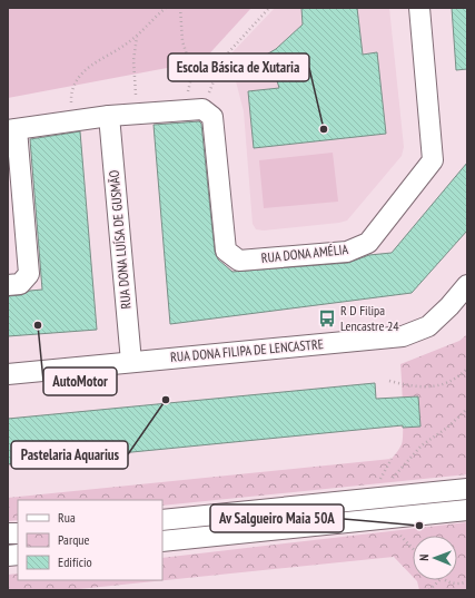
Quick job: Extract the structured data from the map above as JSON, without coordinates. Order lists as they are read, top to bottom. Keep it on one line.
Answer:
{"streets":{"street":["RUA DONA LUÍSA DE GUSMÃO","RUA DONA AMÉLIA","RUA DONA FILIPA DE LENCASTRE"]},"crossings":[["RUA DONA LUÍSA DE GUSMÃO","RUA DONA FILIPA DE LENCASTRE"]],"places":{"other":["Escola Básica de Xutaria","AutoMotor","Pastelaria Aquarius","Av Salgueiro Maia 50A"],"bus stop":["R D Filipa Lencastre 24"]},"legend":["Rua","Parque","Edifício"],"north":"left"}
